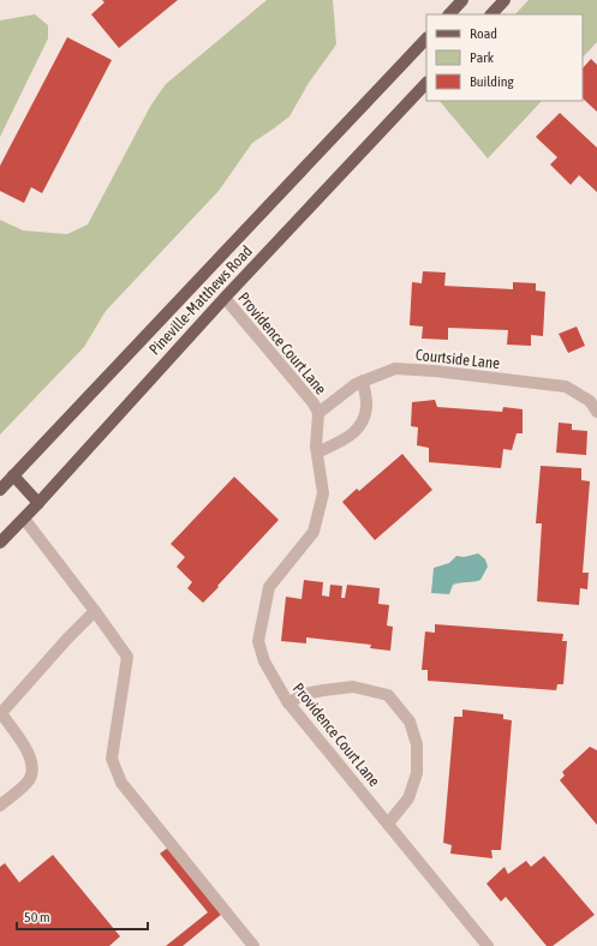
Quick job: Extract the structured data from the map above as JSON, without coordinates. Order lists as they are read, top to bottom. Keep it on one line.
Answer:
{"streets":{"main road":["Pineville-Matthews Road"],"street":["Providence Court Lane","Courtside Lane"]},"crossings":[["Pineville-Matthews Road","Providence Court Lane"],["Providence Court Lane","Courtside Lane"]],"legend":["Road","Park","Building"],"scale_bar":"50 m"}
